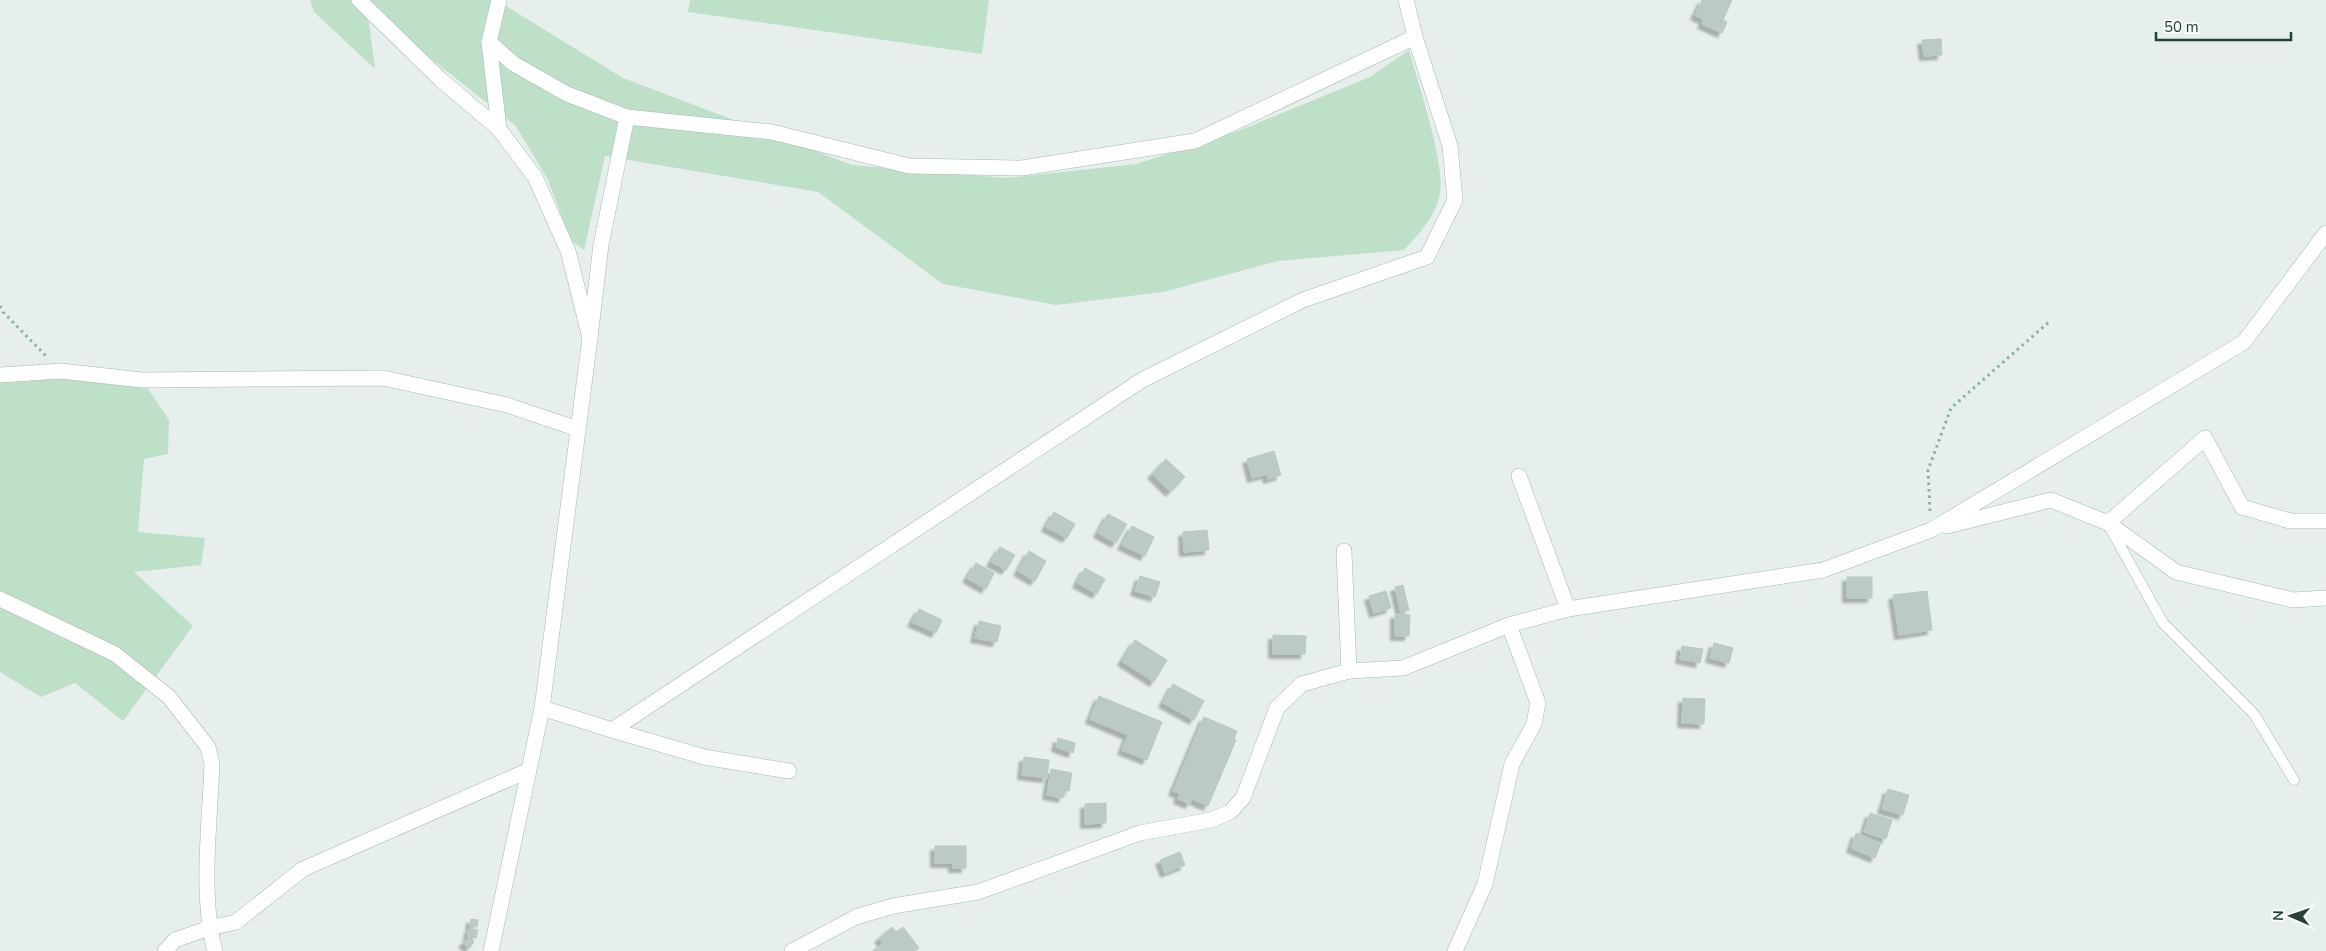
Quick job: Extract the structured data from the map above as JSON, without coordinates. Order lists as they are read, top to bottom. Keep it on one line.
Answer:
{"scale_bar":"50 m","north":"left"}
